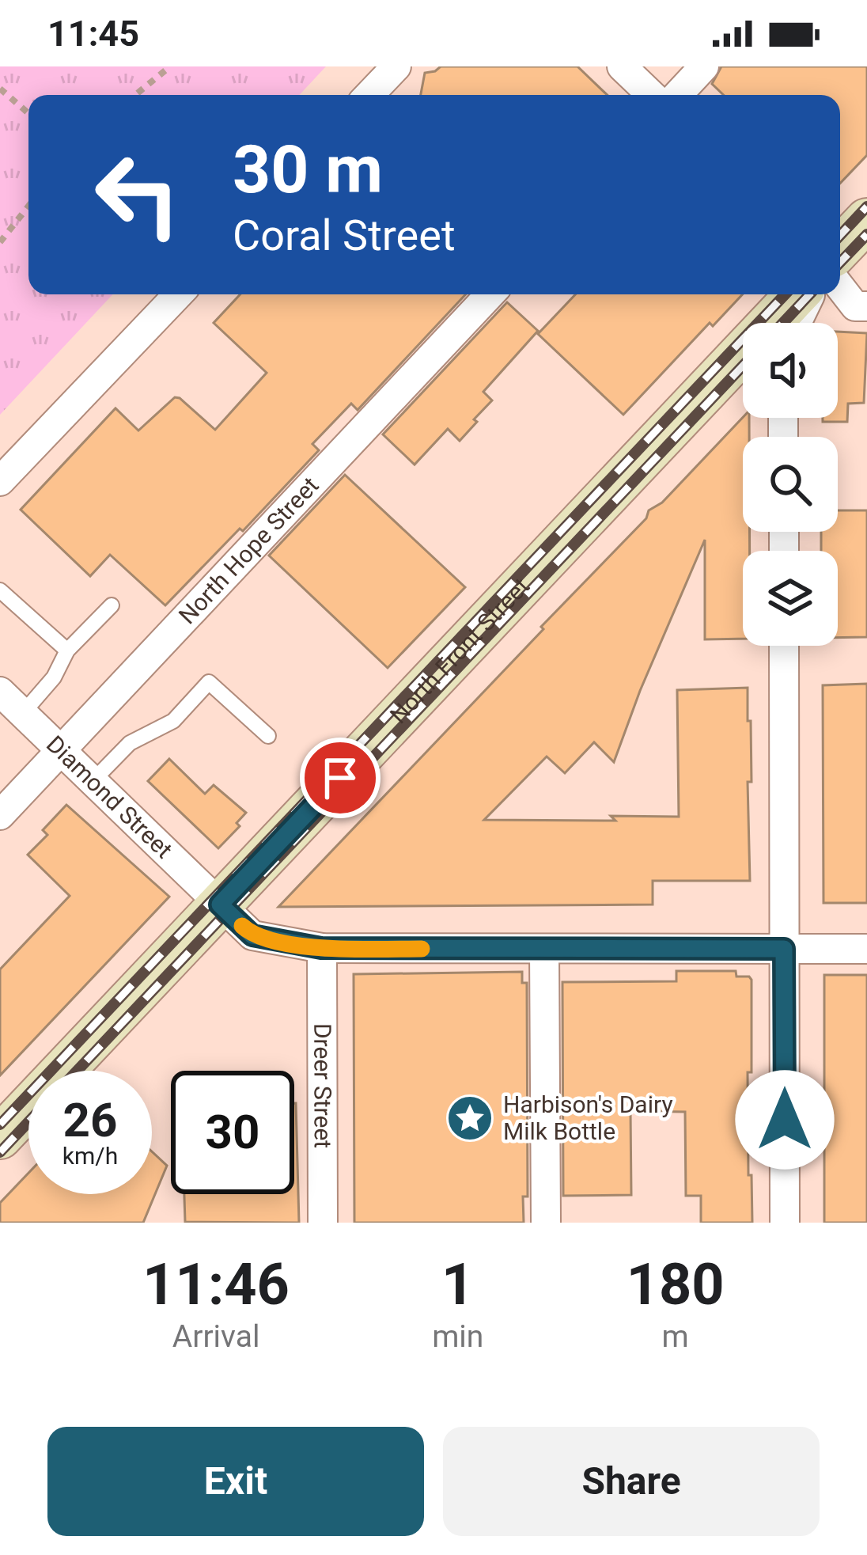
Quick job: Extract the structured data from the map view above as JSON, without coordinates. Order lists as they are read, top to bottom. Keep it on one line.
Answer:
{"streets":{"street":["North Hope Street","North Front Street","Diamond Street","Dreer Street"]},"crossings":[["North Hope Street","Diamond Street"],["North Front Street","Diamond Street"],["Diamond Street","Dreer Street"]],"places":{"place":["Harbison's Dairy Milk Bottle"]},"page":{"status":"11:45","turn":["30 m","Coral Street"],"speed":"26 km/h","limit":"30","eta":["11:46","Arrival","1","min","180","m"],"buttons":["Exit","Share"]}}
